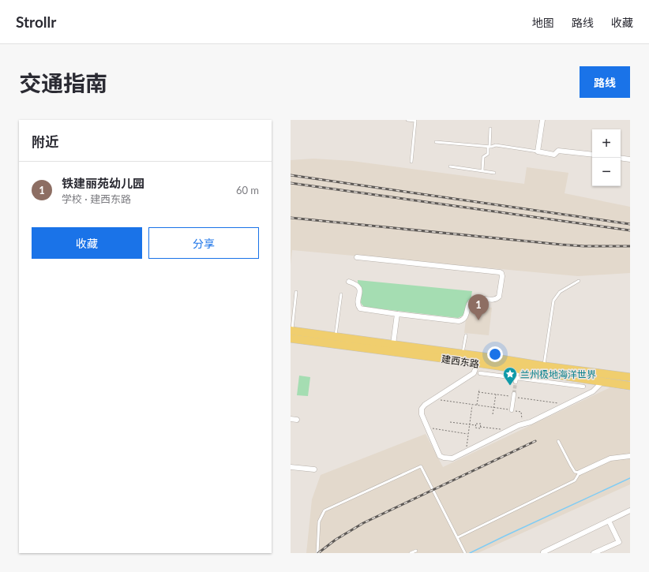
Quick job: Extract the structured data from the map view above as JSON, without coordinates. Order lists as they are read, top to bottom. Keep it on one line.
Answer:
{"streets":{"highway":["建西东路"]},"places":{"place":["兰州极地海洋世界"]},"page":{"header":"Strollr","nav":["地图","路线","收藏"],"title":"交通指南","buttons":["路线",["收藏","分享"]],"heading":"附近","map_buttons":["+","−"],"list":[{"mark":"1","name":"铁建丽苑幼儿园","note":"学校 · 建西东路","value":"60 m"}],"pins":"1"}}
